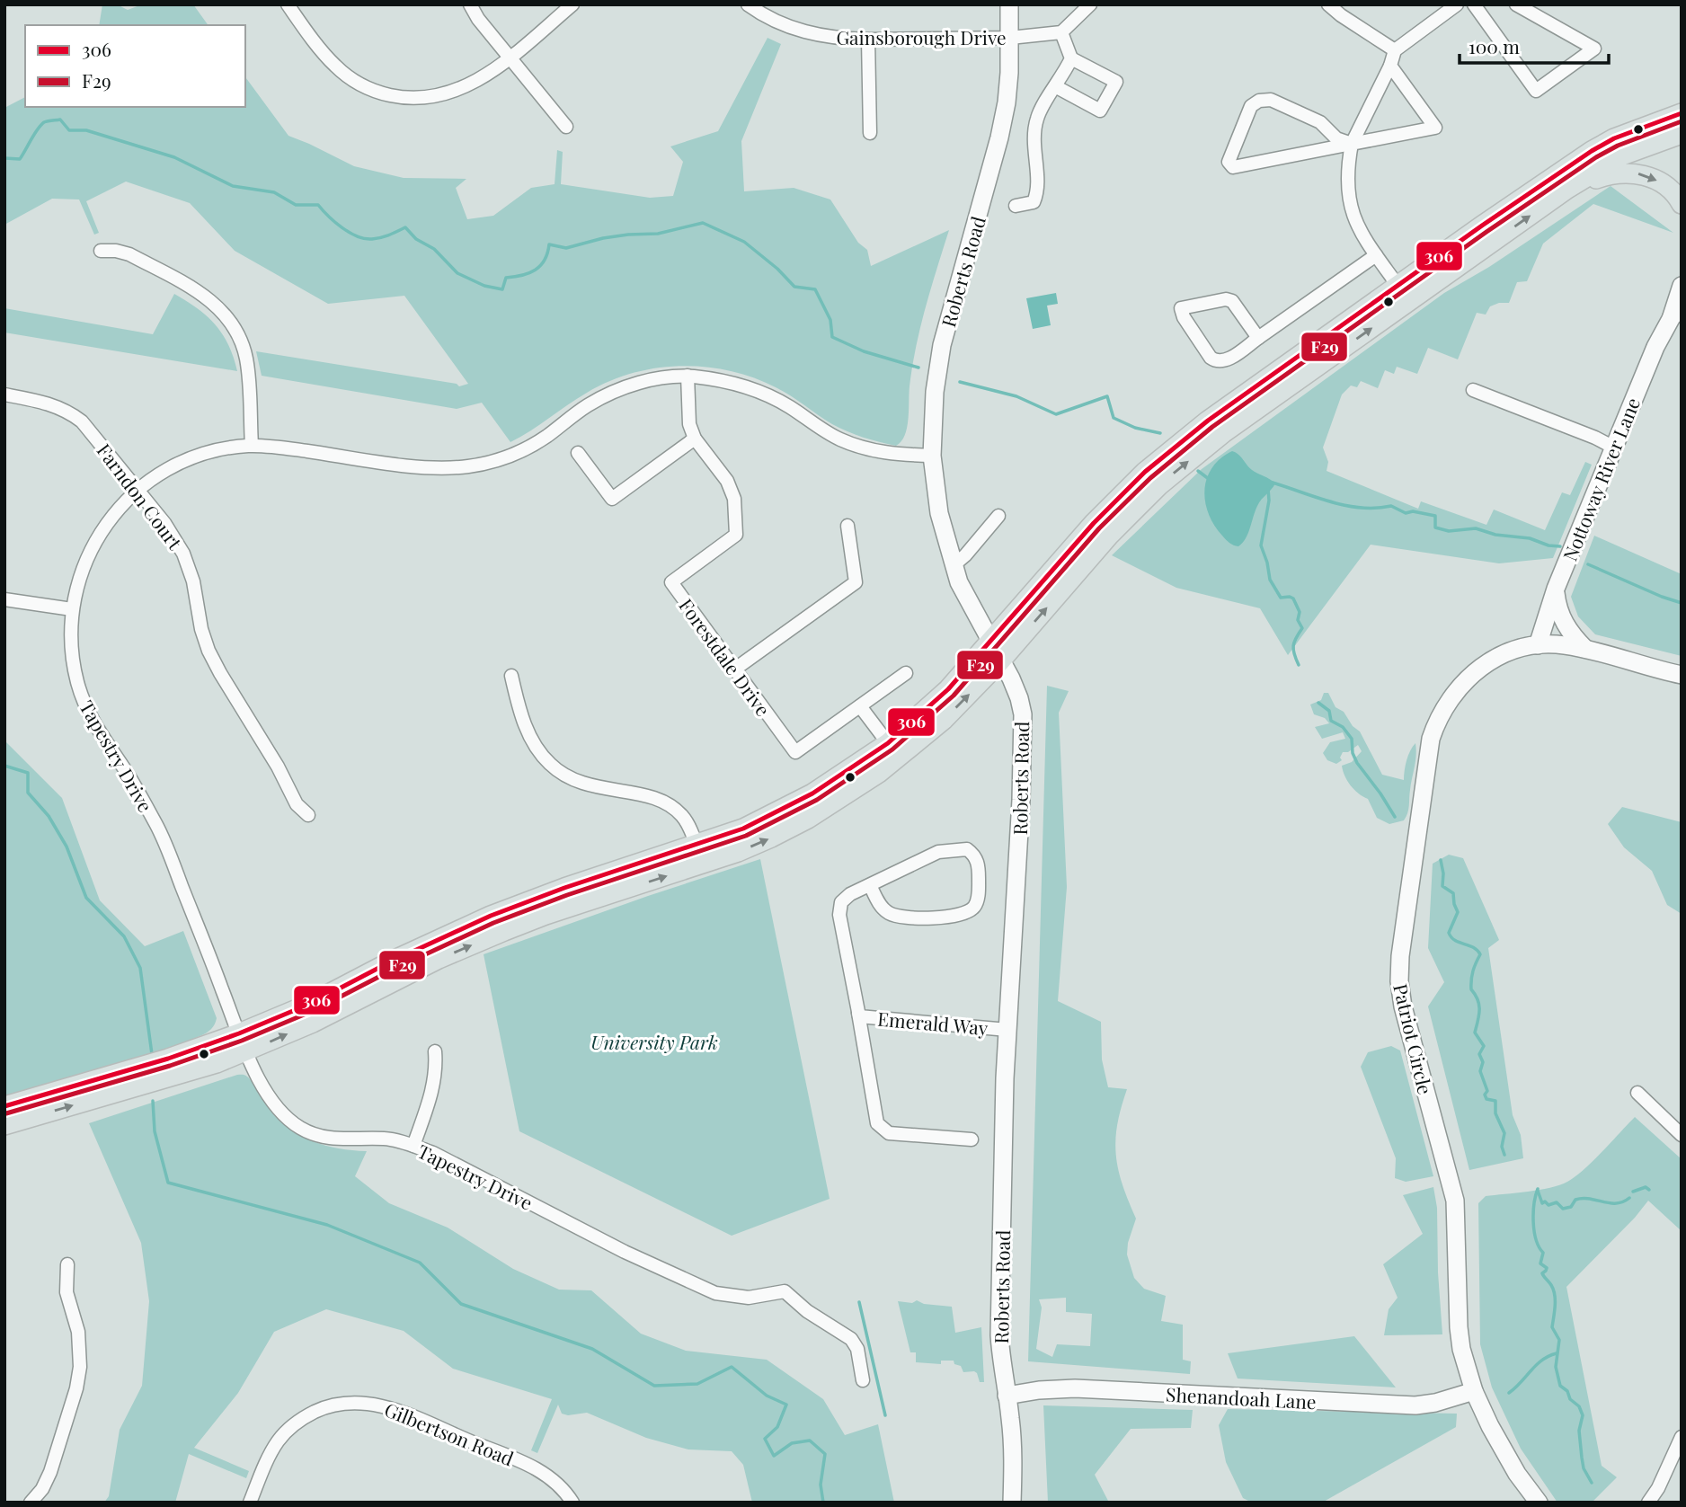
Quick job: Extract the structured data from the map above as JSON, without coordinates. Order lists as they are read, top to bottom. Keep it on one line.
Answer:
{"streets":{"street":["Gainsborough Drive","Roberts Road","Nottoway River Lane","Farndon Court","Forestdale Drive","Tapestry Drive","Emerald Way","Patriot Circle","Shenandoah Lane","Gilbertson Road"]},"crossings":[["Gainsborough Drive","Roberts Road"],["Roberts Road","Tapestry Drive"],["Roberts Road","Emerald Way"],["Roberts Road","Shenandoah Lane"],["Nottoway River Lane","Patriot Circle"],["Farndon Court","Tapestry Drive"],["Forestdale Drive","Tapestry Drive"],["Patriot Circle","Shenandoah Lane"]],"parks":["University Park"],"lines":["transit line 306","transit line F29"],"legend":["306","F29"],"scale_bar":"100 m"}
